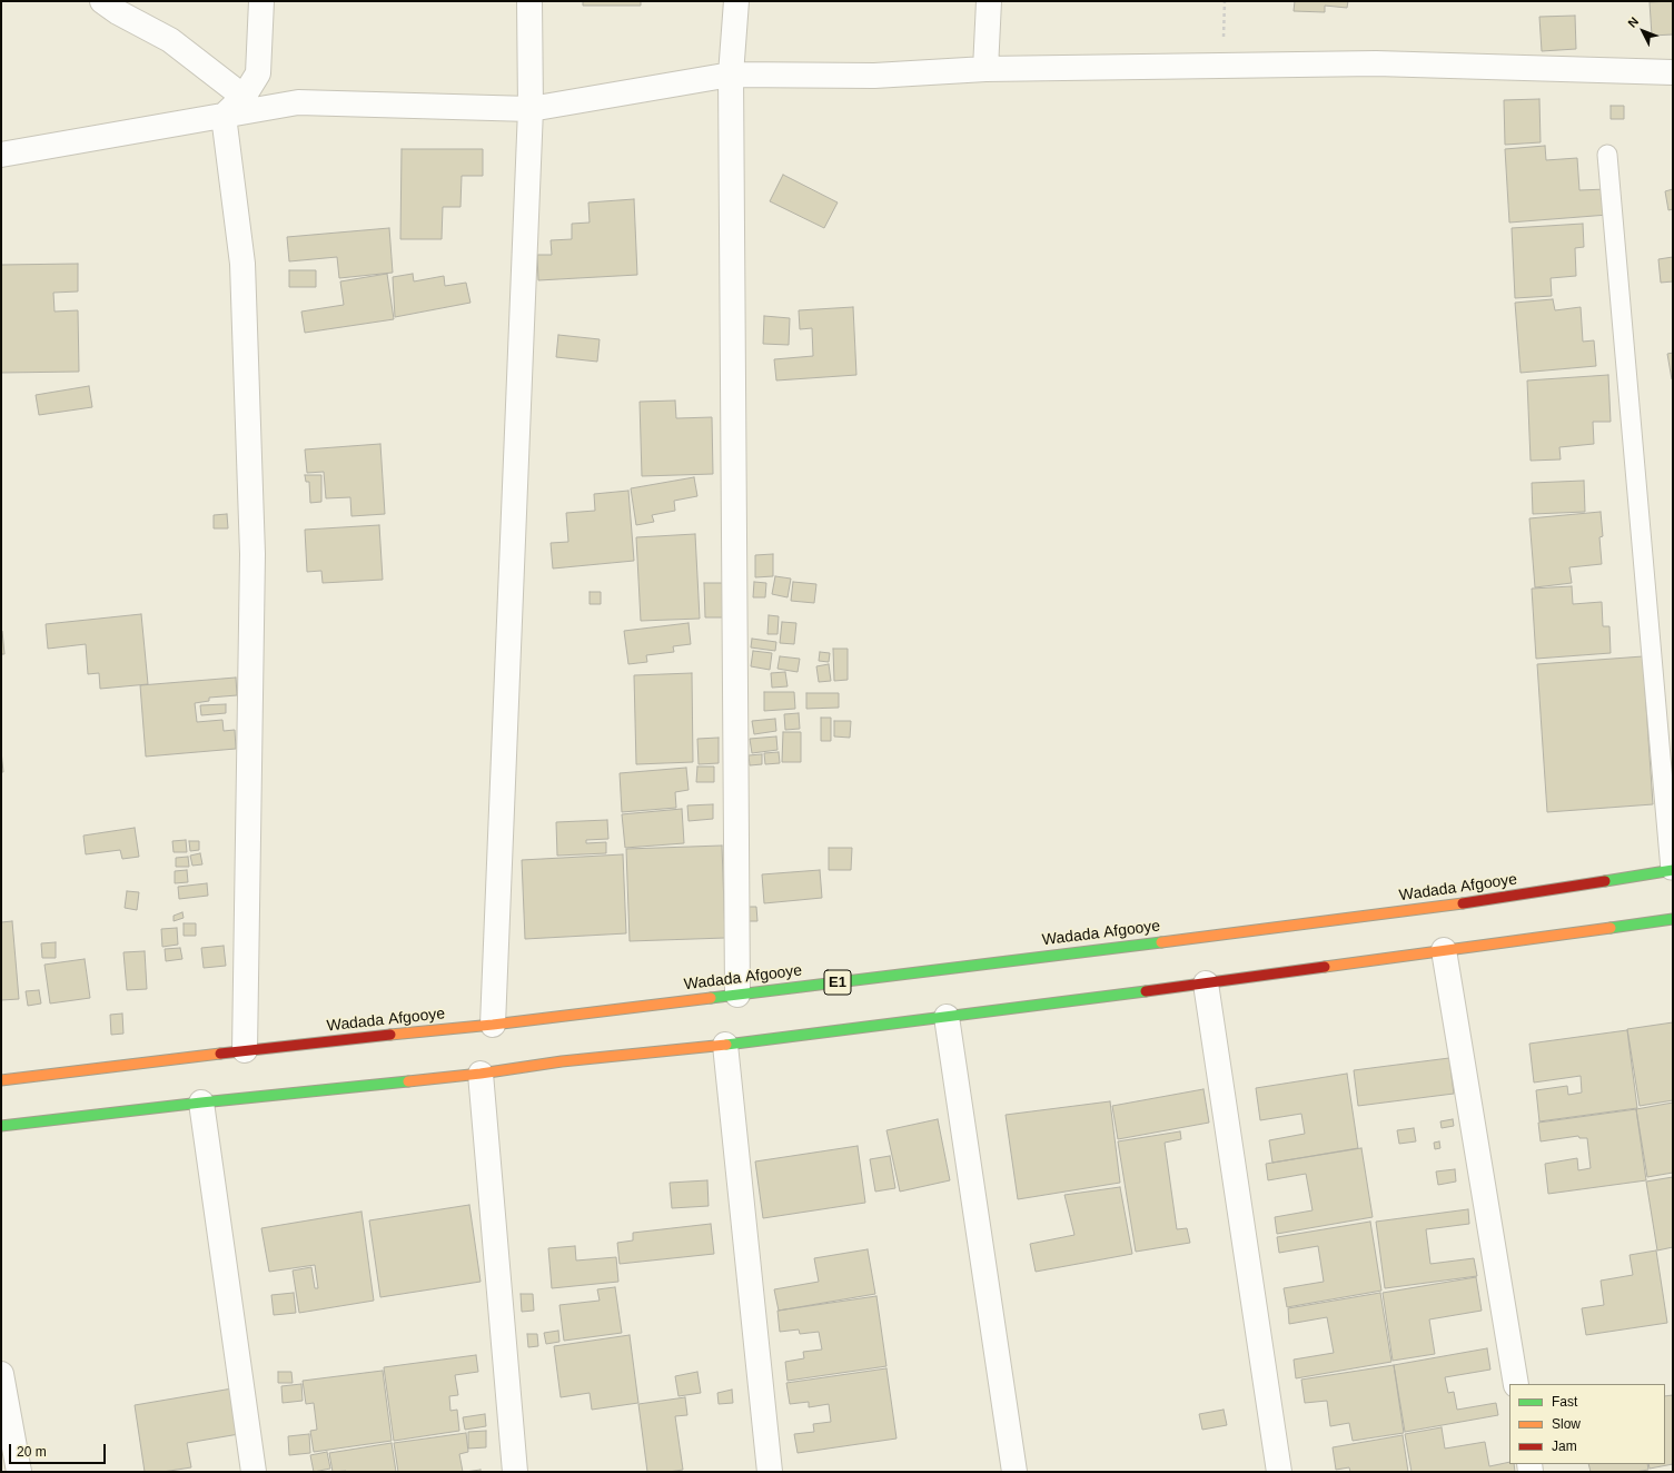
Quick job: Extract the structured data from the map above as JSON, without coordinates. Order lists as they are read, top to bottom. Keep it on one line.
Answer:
{"streets":{"highway":["Wadada Afgooye","E1"]},"legend":["Fast","Slow","Jam"],"scale_bar":"20 m","north":"top left"}
